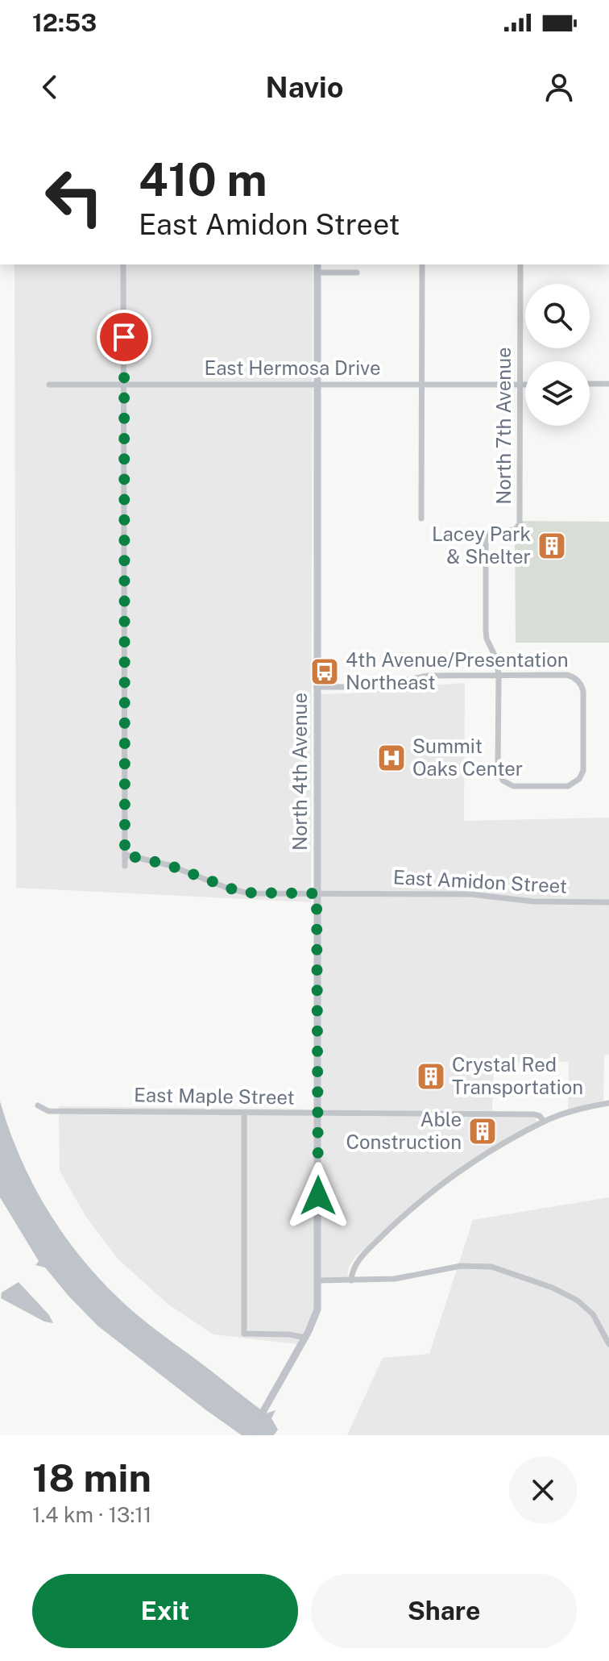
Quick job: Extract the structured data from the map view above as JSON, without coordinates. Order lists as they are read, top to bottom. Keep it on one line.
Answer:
{"streets":{"main road":["North 4th Avenue"],"street":["East Hermosa Drive","North 7th Avenue","East Amidon Street","East Maple Street"]},"crossings":[["East Hermosa Drive","North 7th Avenue"],["East Hermosa Drive","North 4th Avenue"],["North 4th Avenue","East Amidon Street"],["North 4th Avenue","East Maple Street"]],"places":{"building":["Lacey Park & Shelter","Crystal Red Transportation","Able Construction"],"bus stop":["4th Avenue/Presentation Northeast"],"hospital":["Summit Oaks Center"]},"page":{"status":"12:53","header":"Navio","turn":["410 m","East Amidon Street"],"heading":["18 min","1.4 km · 13:11"],"buttons":["Exit","Share"]}}
